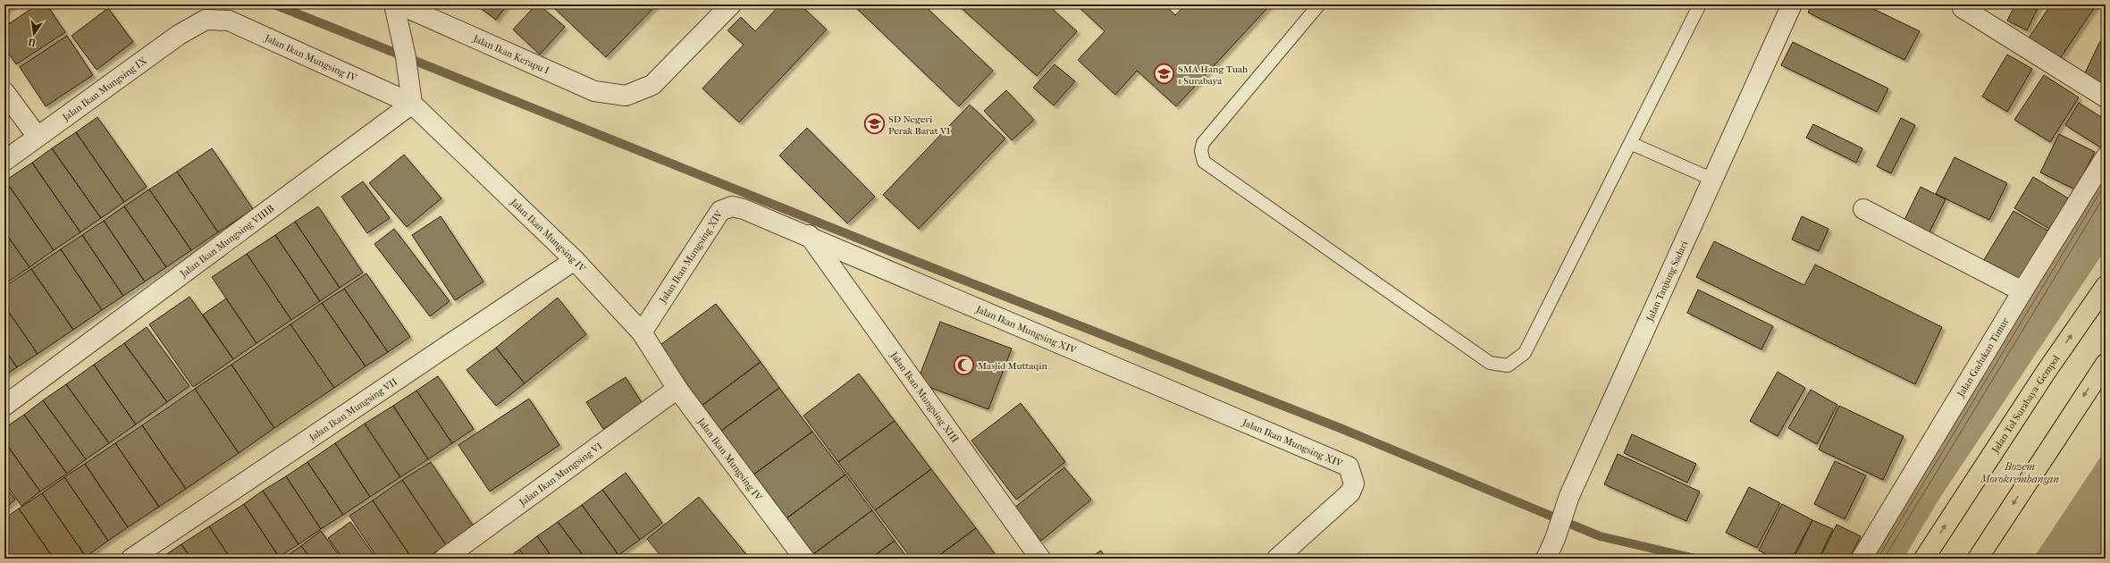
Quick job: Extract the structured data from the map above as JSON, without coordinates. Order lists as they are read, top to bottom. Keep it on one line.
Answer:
{"streets":{"highway":["Jalan Tol Surabaya–Gempol"],"street":["Jalan Ikan Kerapu I","Jalan Ikan Mungsing IV","Jalan Ikan Mungsing IX","Jalan Ikan Mungsing VIIIB","Jalan Ikan Mungsing XIV","Jalan Tanjung Sadari","Jalan Gadukan Timur","Jalan Ikan Mungsing XIII","Jalan Ikan Mungsing VII","Jalan Ikan Mungsing VI"]},"crossings":[["Jalan Ikan Mungsing IV","Jalan Ikan Mungsing IX"],["Jalan Ikan Mungsing IV","Jalan Ikan Mungsing VIIIB"],["Jalan Ikan Mungsing IV","Jalan Ikan Mungsing XIV"],["Jalan Ikan Mungsing IV","Jalan Ikan Mungsing VII"],["Jalan Ikan Mungsing IV","Jalan Ikan Mungsing VI"],["Jalan Ikan Mungsing XIV","Jalan Ikan Mungsing XIII"]],"water":["Bozem Morokrembangan"],"places":{"school or university":["SMA Hang Tuah 1 Surabaya","SD Negeri Perak Barat VI"],"mosque":["Masjid Muttaqin"]},"north":"bottom"}
